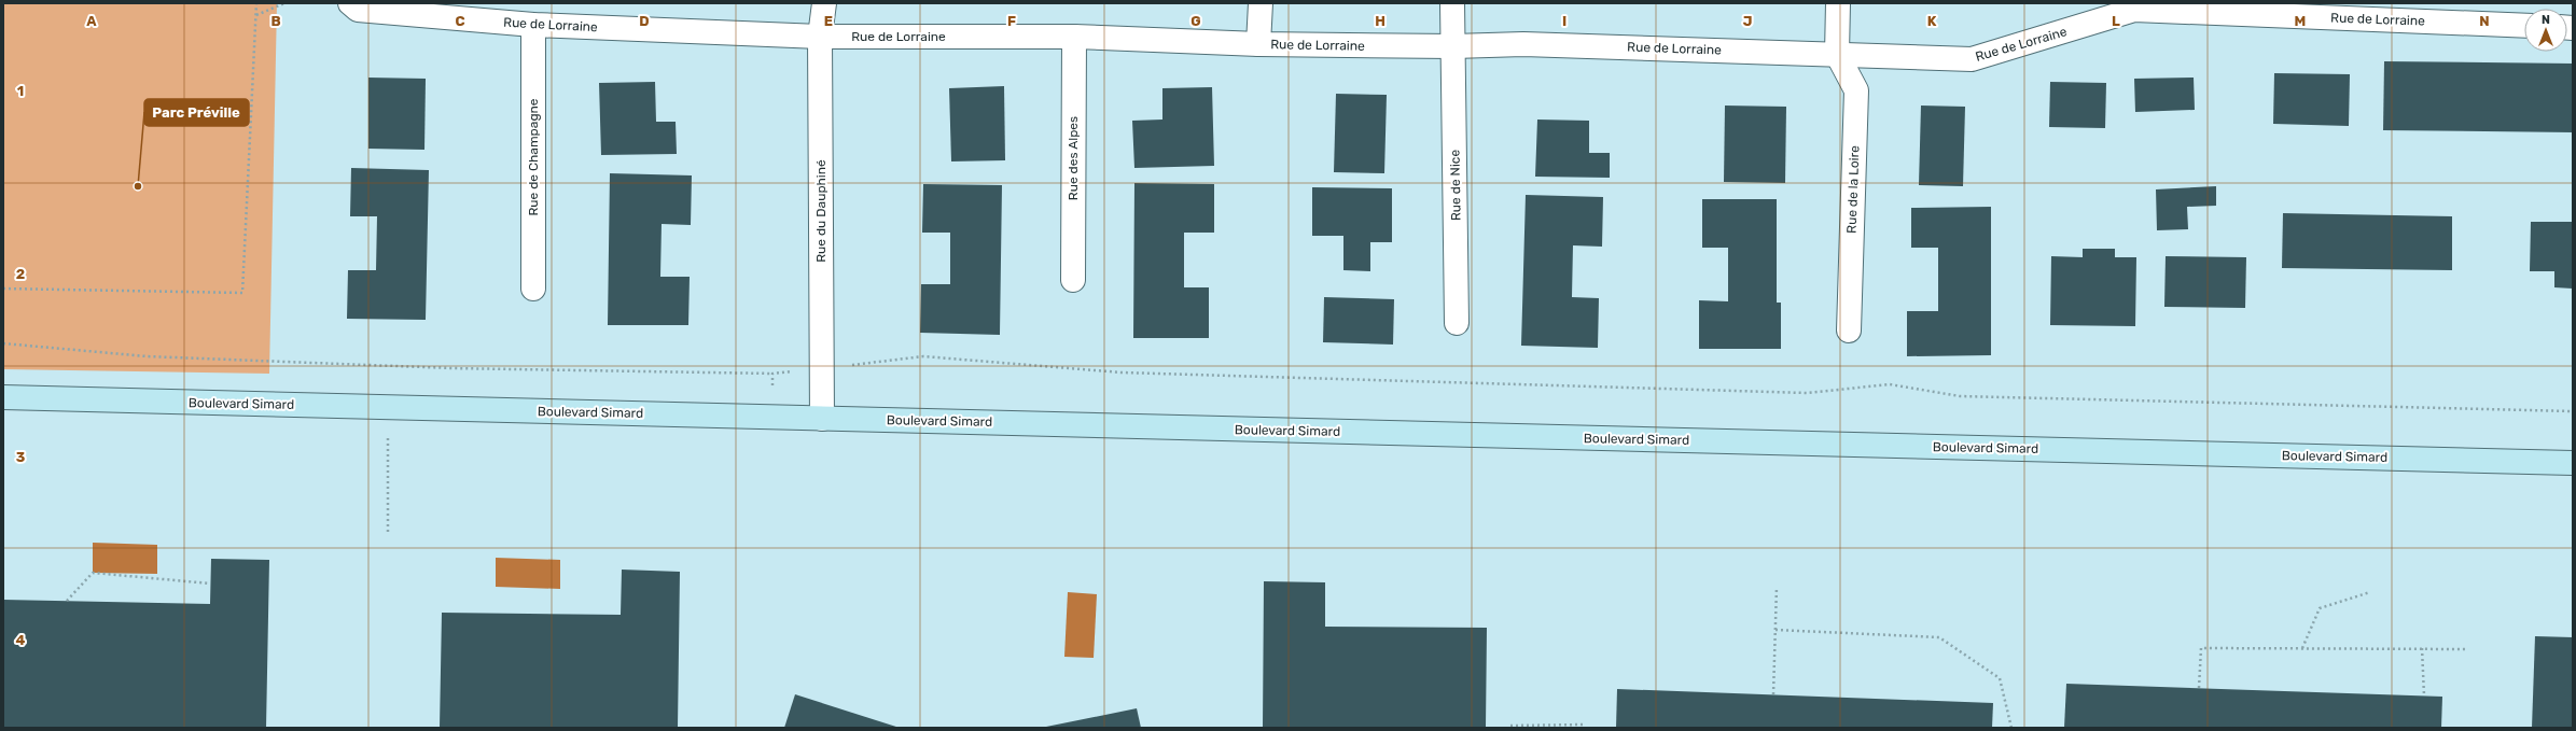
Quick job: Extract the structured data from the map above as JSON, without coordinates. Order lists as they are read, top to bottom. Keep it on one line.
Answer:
{"streets":{"main road":["Boulevard Simard"],"street":["Rue de Lorraine","Rue de Champagne","Rue des Alpes","Rue de Nice","Rue de la Loire","Rue du Dauphiné"]},"crossings":[["Rue de Lorraine","Rue de Champagne"],["Rue de Lorraine","Rue des Alpes"],["Rue de Lorraine","Rue de Nice"],["Rue de Lorraine","Rue de la Loire"],["Rue de Lorraine","Rue du Dauphiné"],["Rue du Dauphiné","Boulevard Simard"]],"places":["Parc Préville"],"north":"top","grid":{"columns":["A","B","C","D","E","F","G","H","I","J","K","L","M","N"],"rows":["1","2","3","4"]}}
